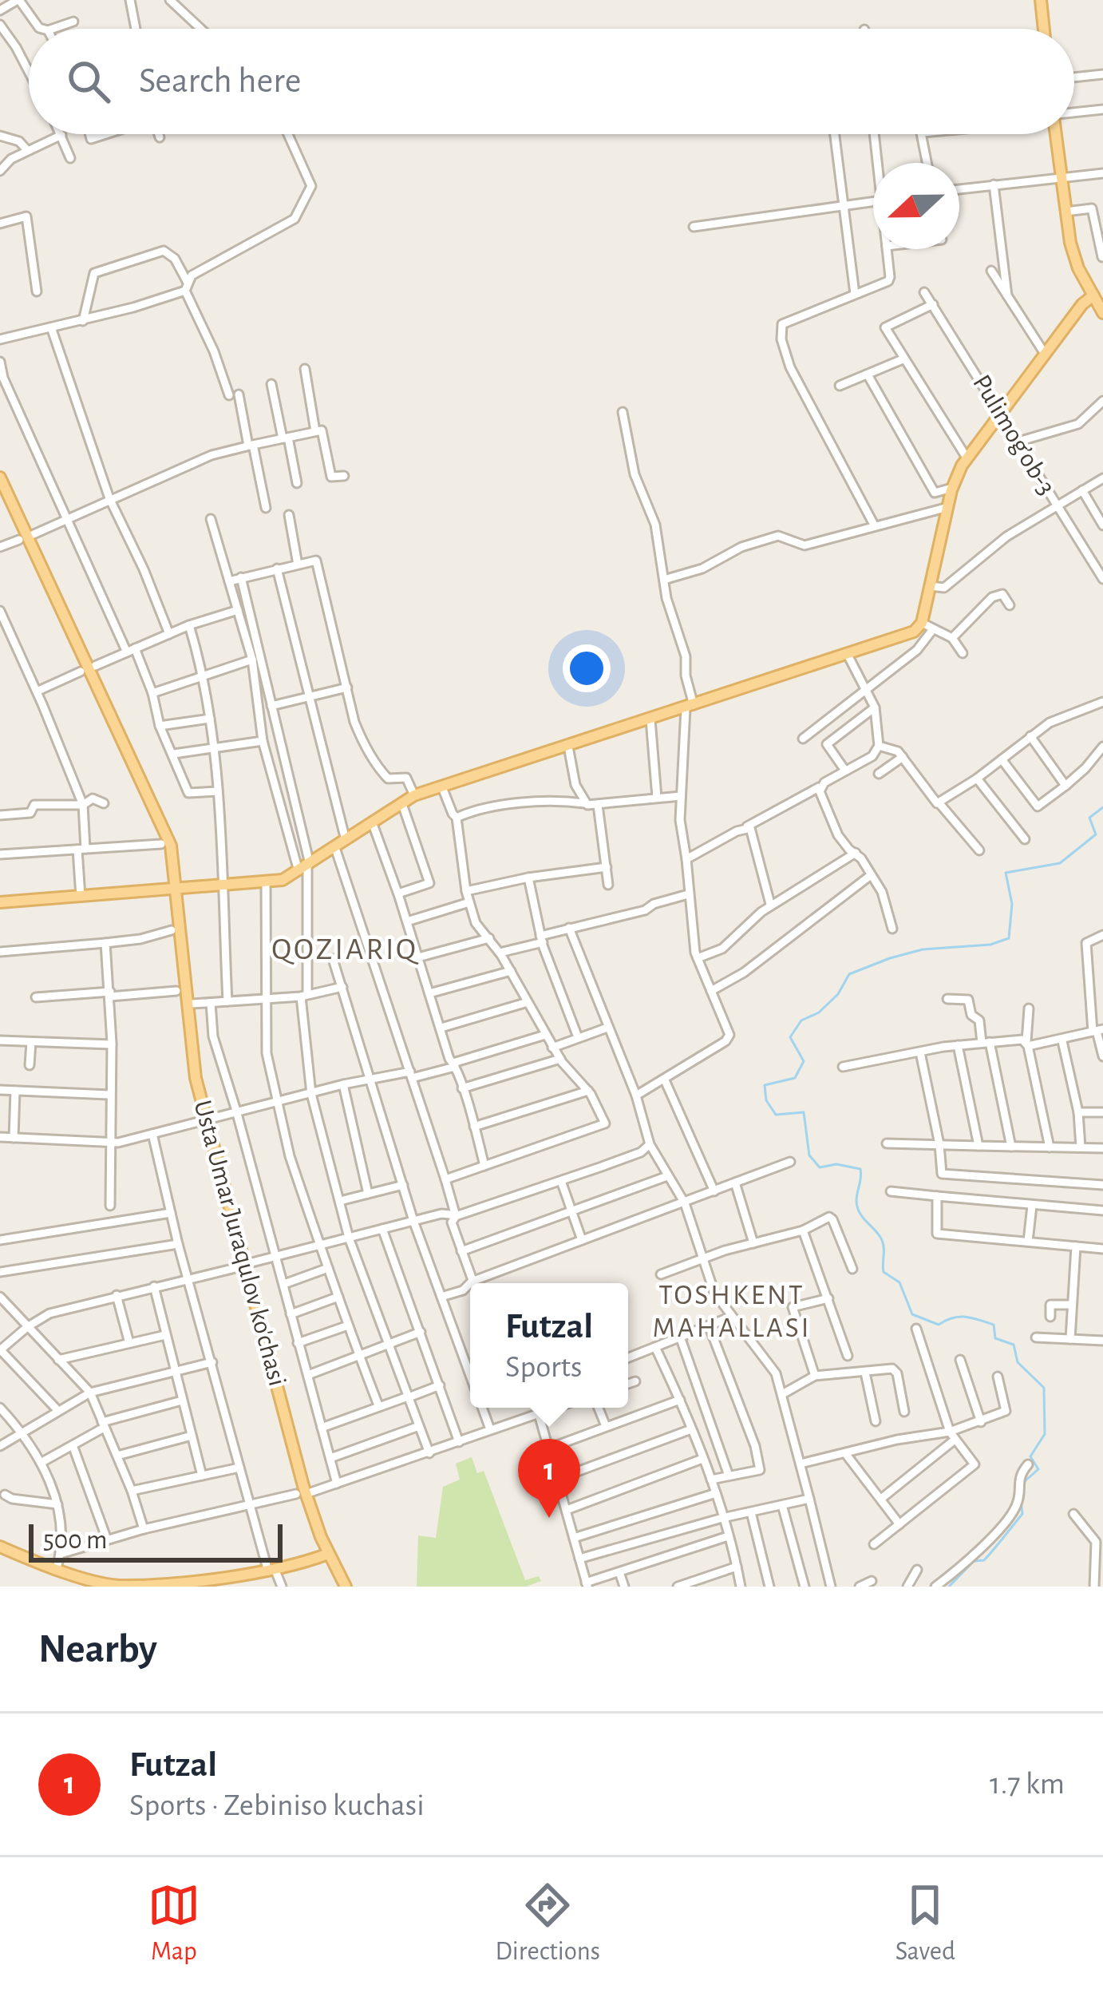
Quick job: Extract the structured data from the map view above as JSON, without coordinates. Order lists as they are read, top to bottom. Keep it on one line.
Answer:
{"streets":{"main road":["Usta Umar Juraqulov ko'chasi"],"street":["Pulimog’ob-3"]},"districts":["QOZIARIQ","TOSHKENT MAHALLASI"],"scale_bar":"500 m","north":"left","page":{"search":"Search here","popup":["Futzal","Sports"],"pins":"1","scale":"500 m","heading":"Nearby","list":[{"mark":"1","name":"Futzal","note":"Sports · Zebiniso kuchasi","value":"1.7 km"}],"nav":["Map","Directions","Saved"]}}
